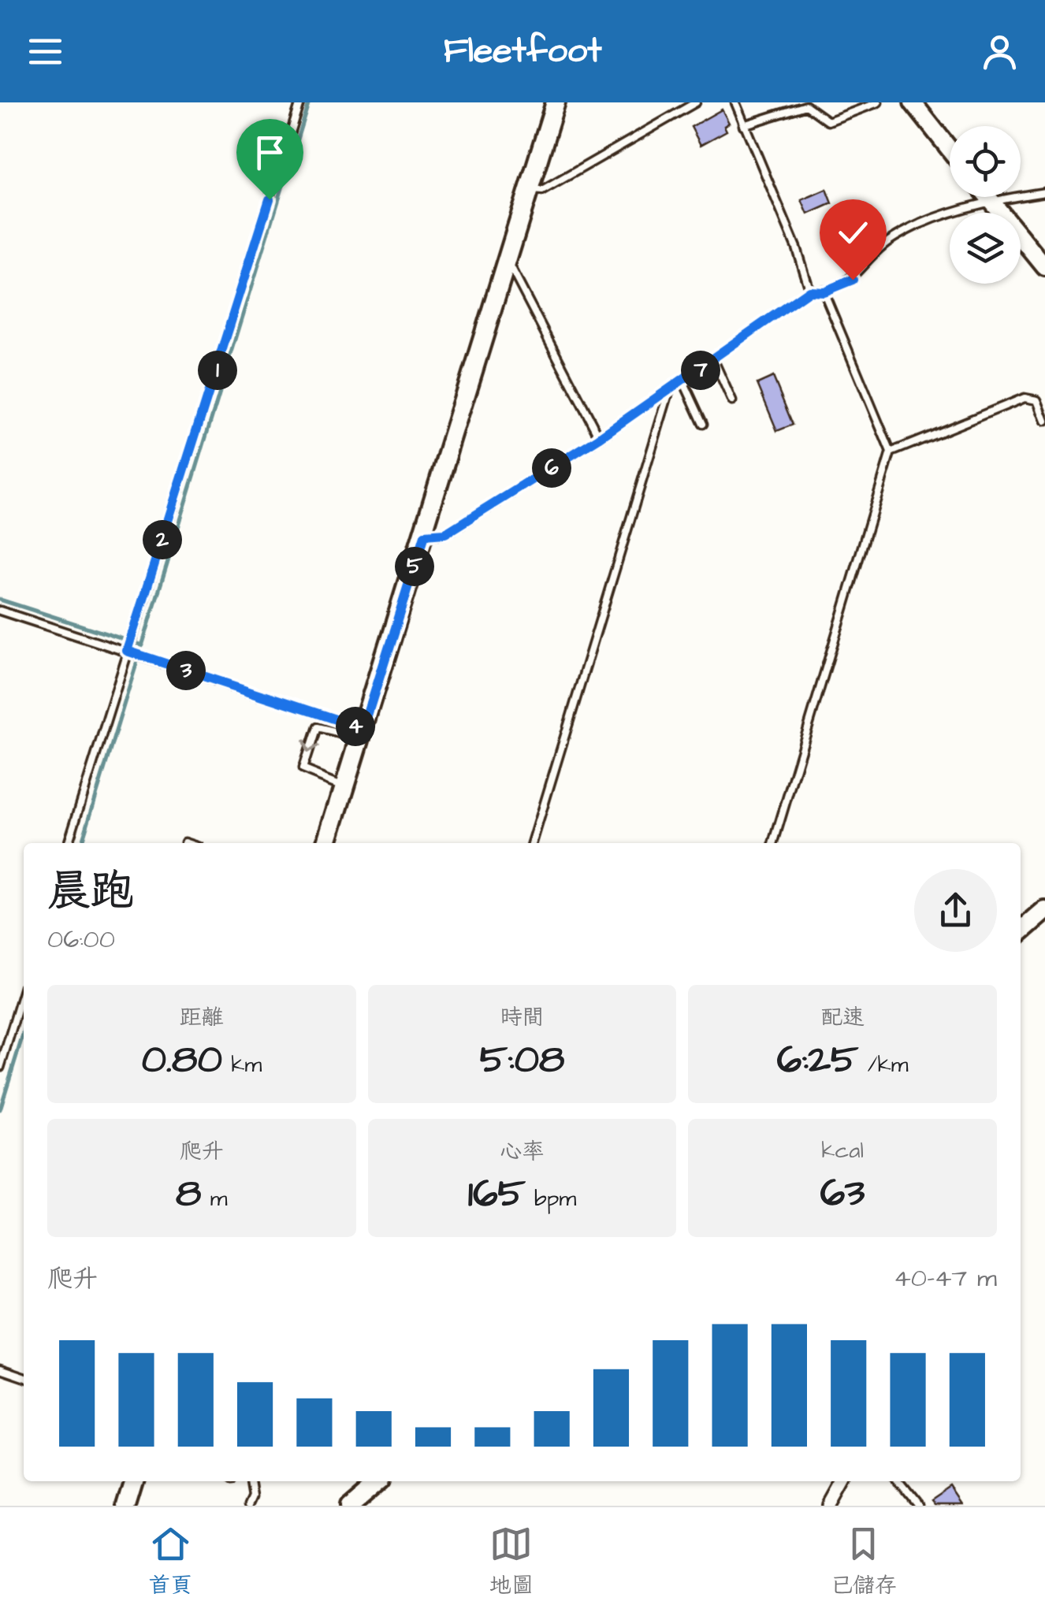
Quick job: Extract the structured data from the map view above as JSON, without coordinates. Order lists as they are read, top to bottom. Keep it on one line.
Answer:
{"page":{"header":"Fleetfoot","pins":["1","7","6","2","5","3","4"],"heading":["晨跑","06:00"],"stats":[["距離","0.80 km"],["時間","5:08"],["配速","6:25 /km"],["爬升","8 m"],["心率","165 bpm"],["kcal","63"]],"chart":["爬升","40–47 m"],"tabs":["首頁","地圖","已儲存"]}}
